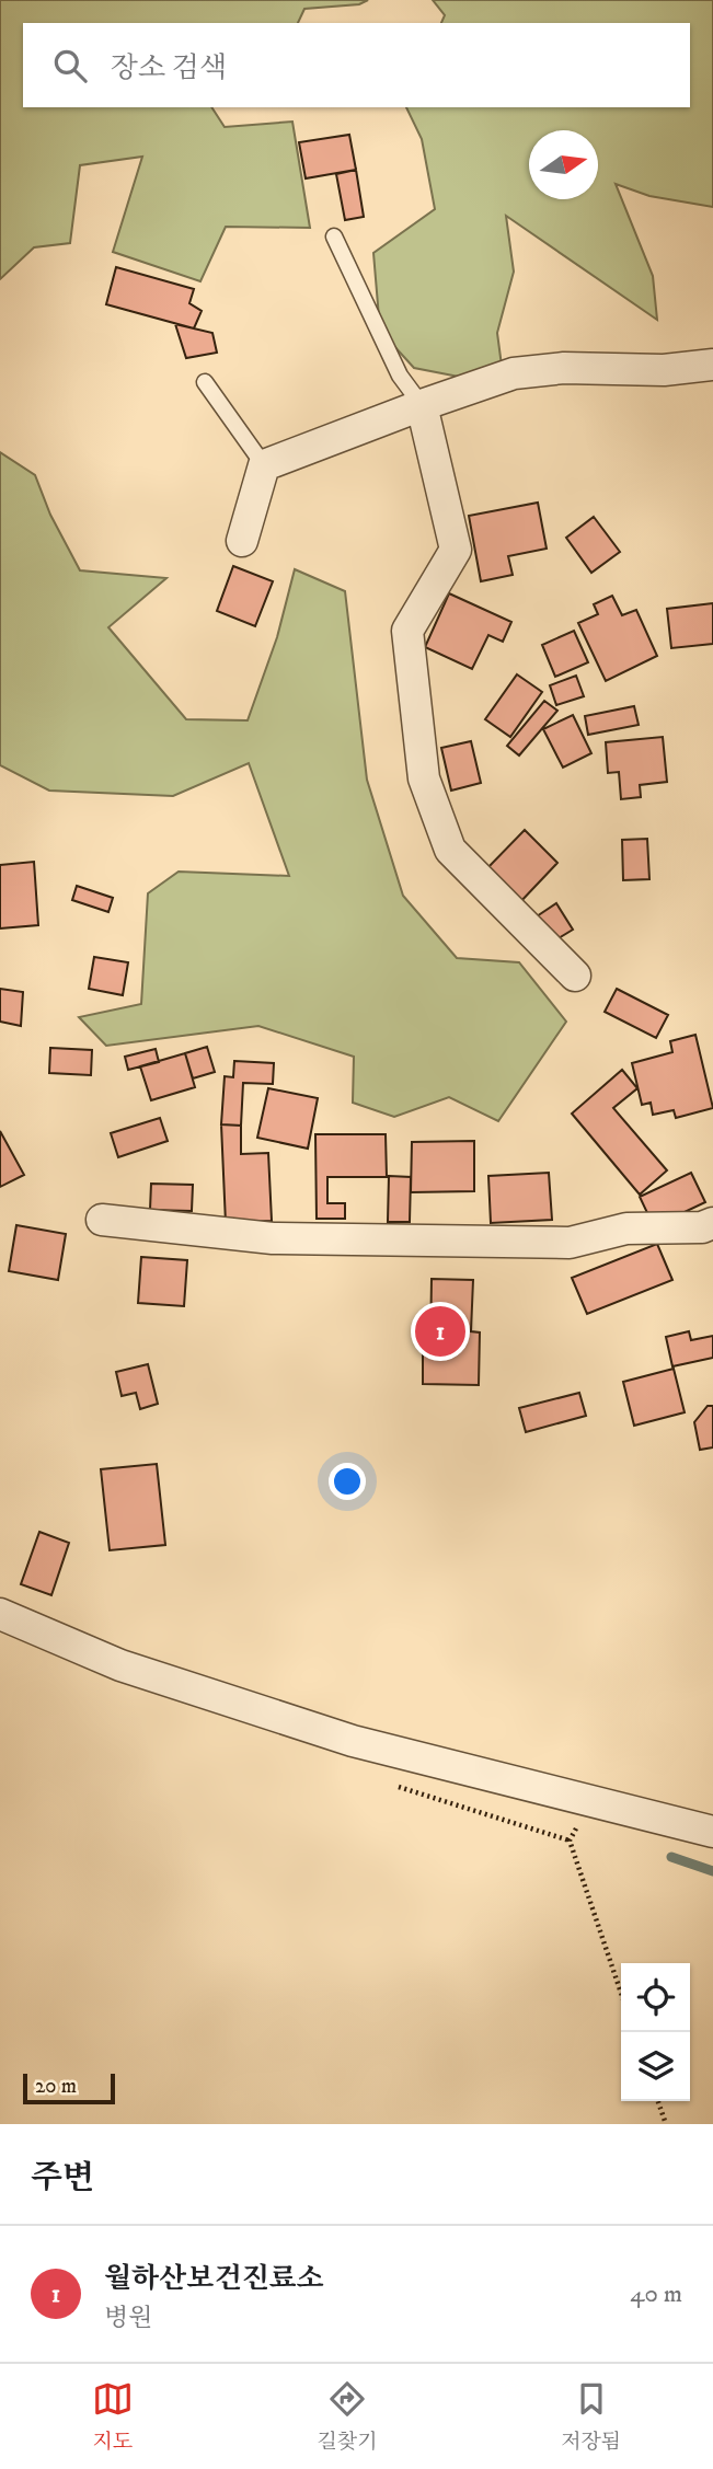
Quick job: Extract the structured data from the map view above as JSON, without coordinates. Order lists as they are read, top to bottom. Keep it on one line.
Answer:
{"scale_bar":"20 m","north":"right","page":{"search":"장소 검색","pins":"1","scale":"20 m","heading":"주변","list":[{"mark":"1","name":"월하산보건진료소","note":"병원","value":"40 m"}],"nav":["지도","길찾기","저장됨"]}}
